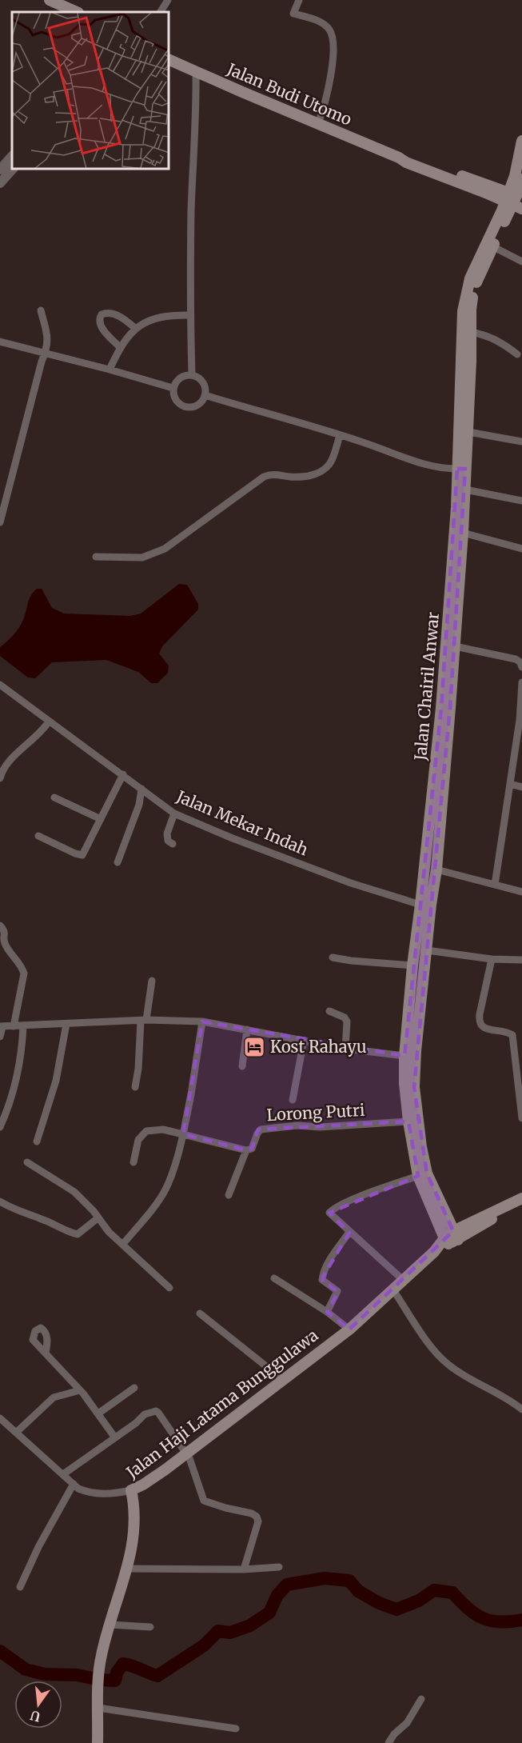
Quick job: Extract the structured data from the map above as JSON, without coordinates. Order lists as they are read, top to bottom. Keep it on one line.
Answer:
{"streets":{"main road":["Jalan Budi Utomo","Jalan Chairil Anwar","Jalan Haji Latama Bunggulawa"],"street":["Jalan Mekar Indah","Lorong Putri"]},"crossings":[["Jalan Budi Utomo","Jalan Chairil Anwar"],["Jalan Chairil Anwar","Jalan Mekar Indah"],["Jalan Chairil Anwar","Lorong Putri"],["Jalan Chairil Anwar","Jalan Haji Latama Bunggulawa"]],"places":{"hotel":["Kost Rahayu"]},"north":"bottom"}
